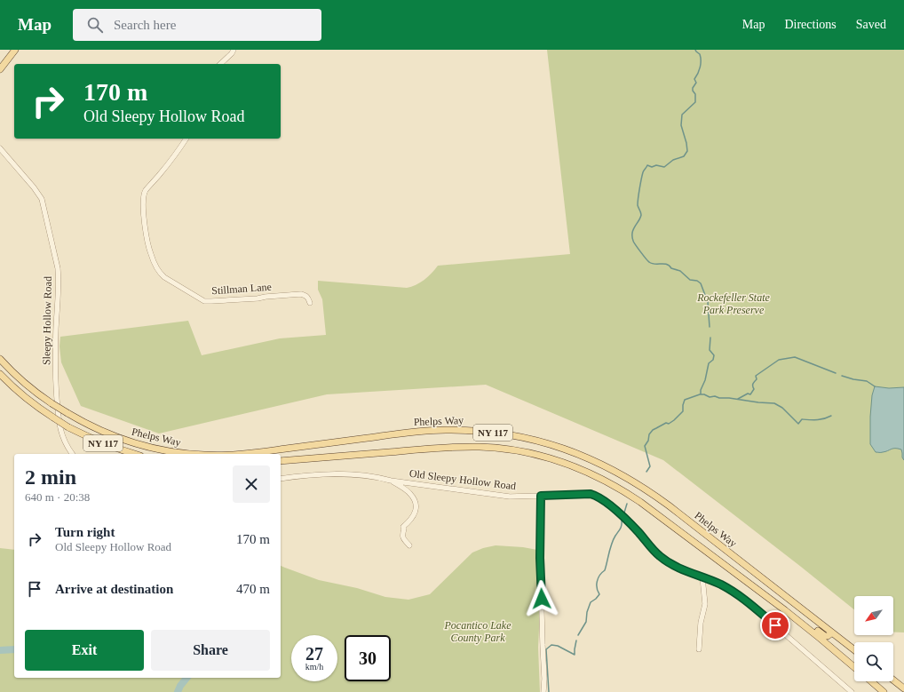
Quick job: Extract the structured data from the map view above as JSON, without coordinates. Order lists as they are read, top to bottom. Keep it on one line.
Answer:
{"streets":{"main road":["Phelps Way","NY 117"],"street":["Stillman Lane","Sleepy Hollow Road","Old Sleepy Hollow Road"]},"parks":["Rockefeller State Park Preserve","Pocantico Lake County Park"],"north":"bottom left","page":{"header":"Map","search":"Search here","nav":["Map","Directions","Saved"],"turn":["170 m","Old Sleepy Hollow Road"],"heading":["2 min","640 m · 20:38"],"list":[{"name":"Turn right","note":"Old Sleepy Hollow Road","value":"170 m"},{"name":"Arrive at destination","value":"470 m"}],"buttons":["Exit","Share"],"speed":"27 km/h","limit":"30"}}
